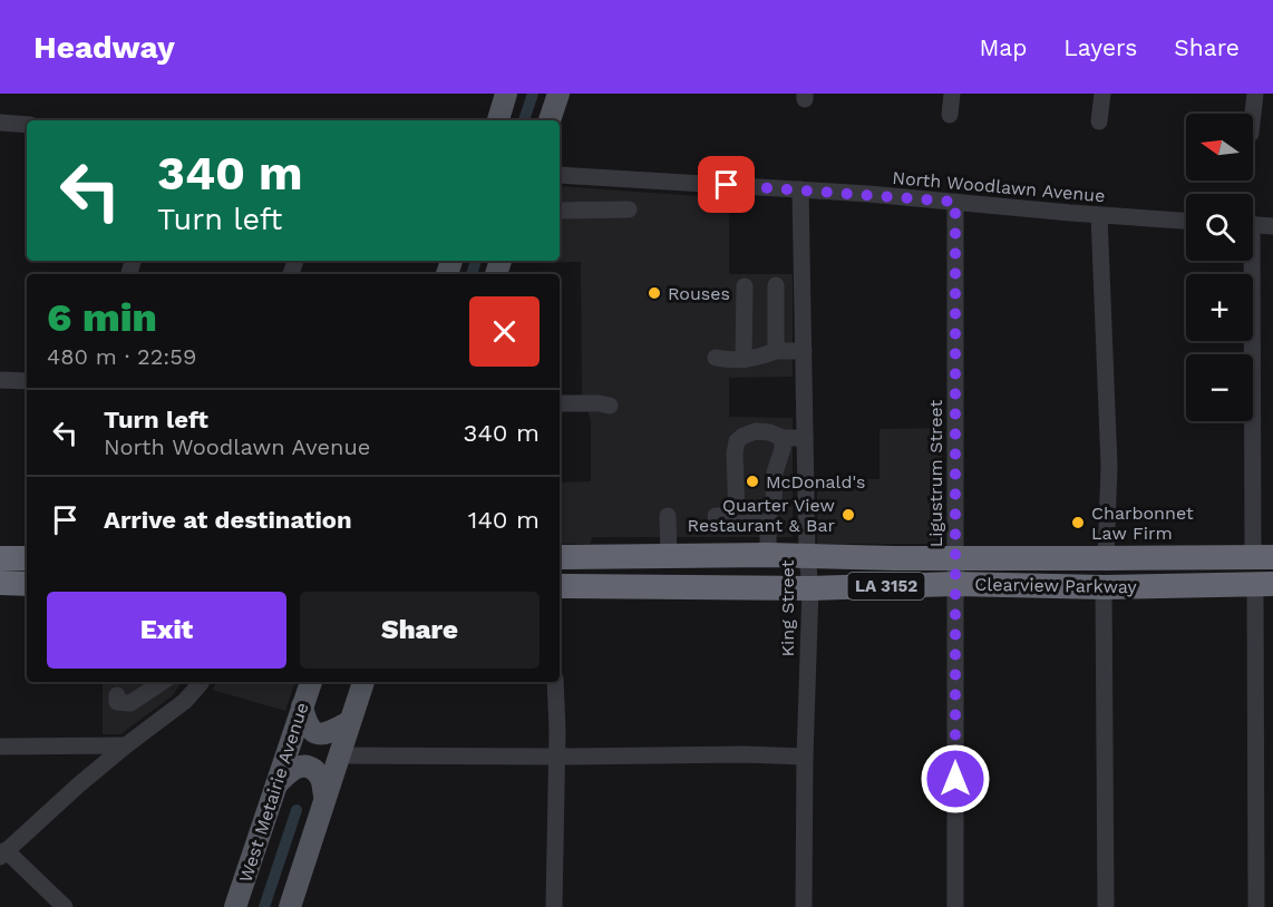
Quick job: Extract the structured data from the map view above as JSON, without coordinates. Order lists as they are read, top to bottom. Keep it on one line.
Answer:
{"streets":{"highway":["Clearview Parkway","LA 3152"],"main road":["West Metairie Avenue"],"street":["North Woodlawn Avenue","Ligustrum Street","King Street"]},"crossings":[["North Woodlawn Avenue","Ligustrum Street"],["North Woodlawn Avenue","King Street"],["Ligustrum Street","Clearview Parkway"],["Clearview Parkway","King Street"]],"places":["Rouses","McDonald's","Quarter View Restaurant & Bar","Charbonnet Law Firm"],"north":"left","page":{"header":"Headway","nav":["Map","Layers","Share"],"map_buttons":["+","−"],"turn":["340 m","Turn left"],"heading":["6 min","480 m · 22:59"],"list":[{"name":"Turn left","note":"North Woodlawn Avenue","value":"340 m"},{"name":"Arrive at destination","value":"140 m"}],"buttons":["Exit","Share"]}}
